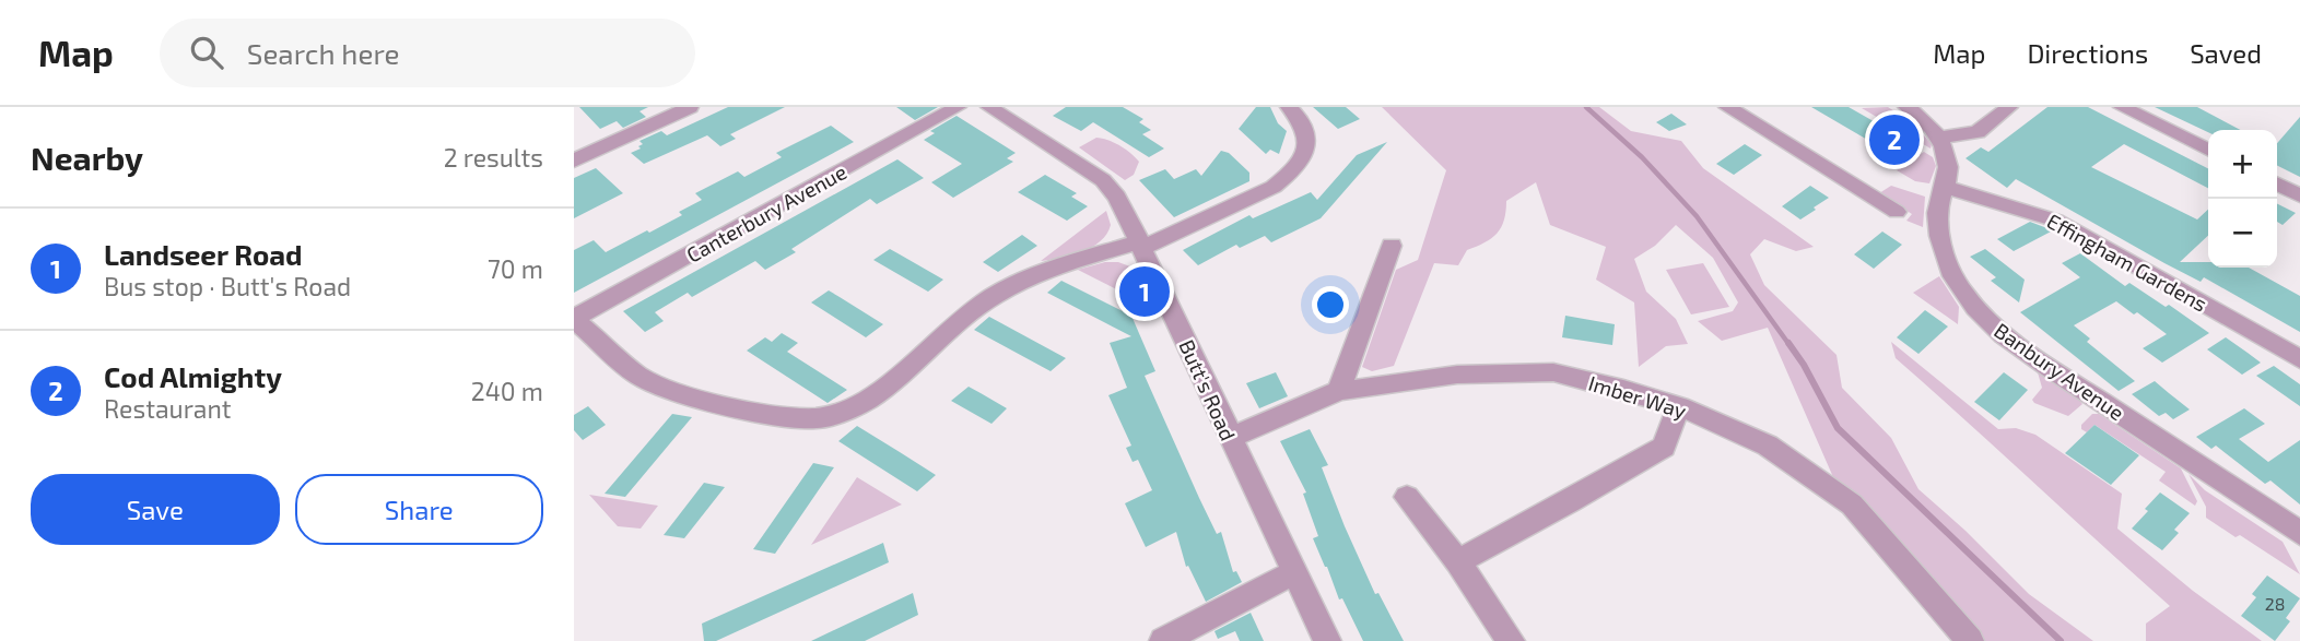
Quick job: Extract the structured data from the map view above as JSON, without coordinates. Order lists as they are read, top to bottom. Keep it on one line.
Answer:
{"streets":{"street":["Canterbury Avenue","Effingham Gardens","Banbury Avenue","Butt's Road","Imber Way"]},"crossings":[["Effingham Gardens","Banbury Avenue"],["Butt's Road","Imber Way"]],"house_numbers":["28"],"page":{"header":"Map","search":"Search here","nav":["Map","Directions","Saved"],"heading":["Nearby","2 results"],"pins":["2","1"],"map_buttons":["+","−"],"list":[{"mark":"1","name":"Landseer Road","note":"Bus stop · Butt's Road","value":"70 m"},{"mark":"2","name":"Cod Almighty","note":"Restaurant","value":"240 m"}],"buttons":["Save","Share"]}}
